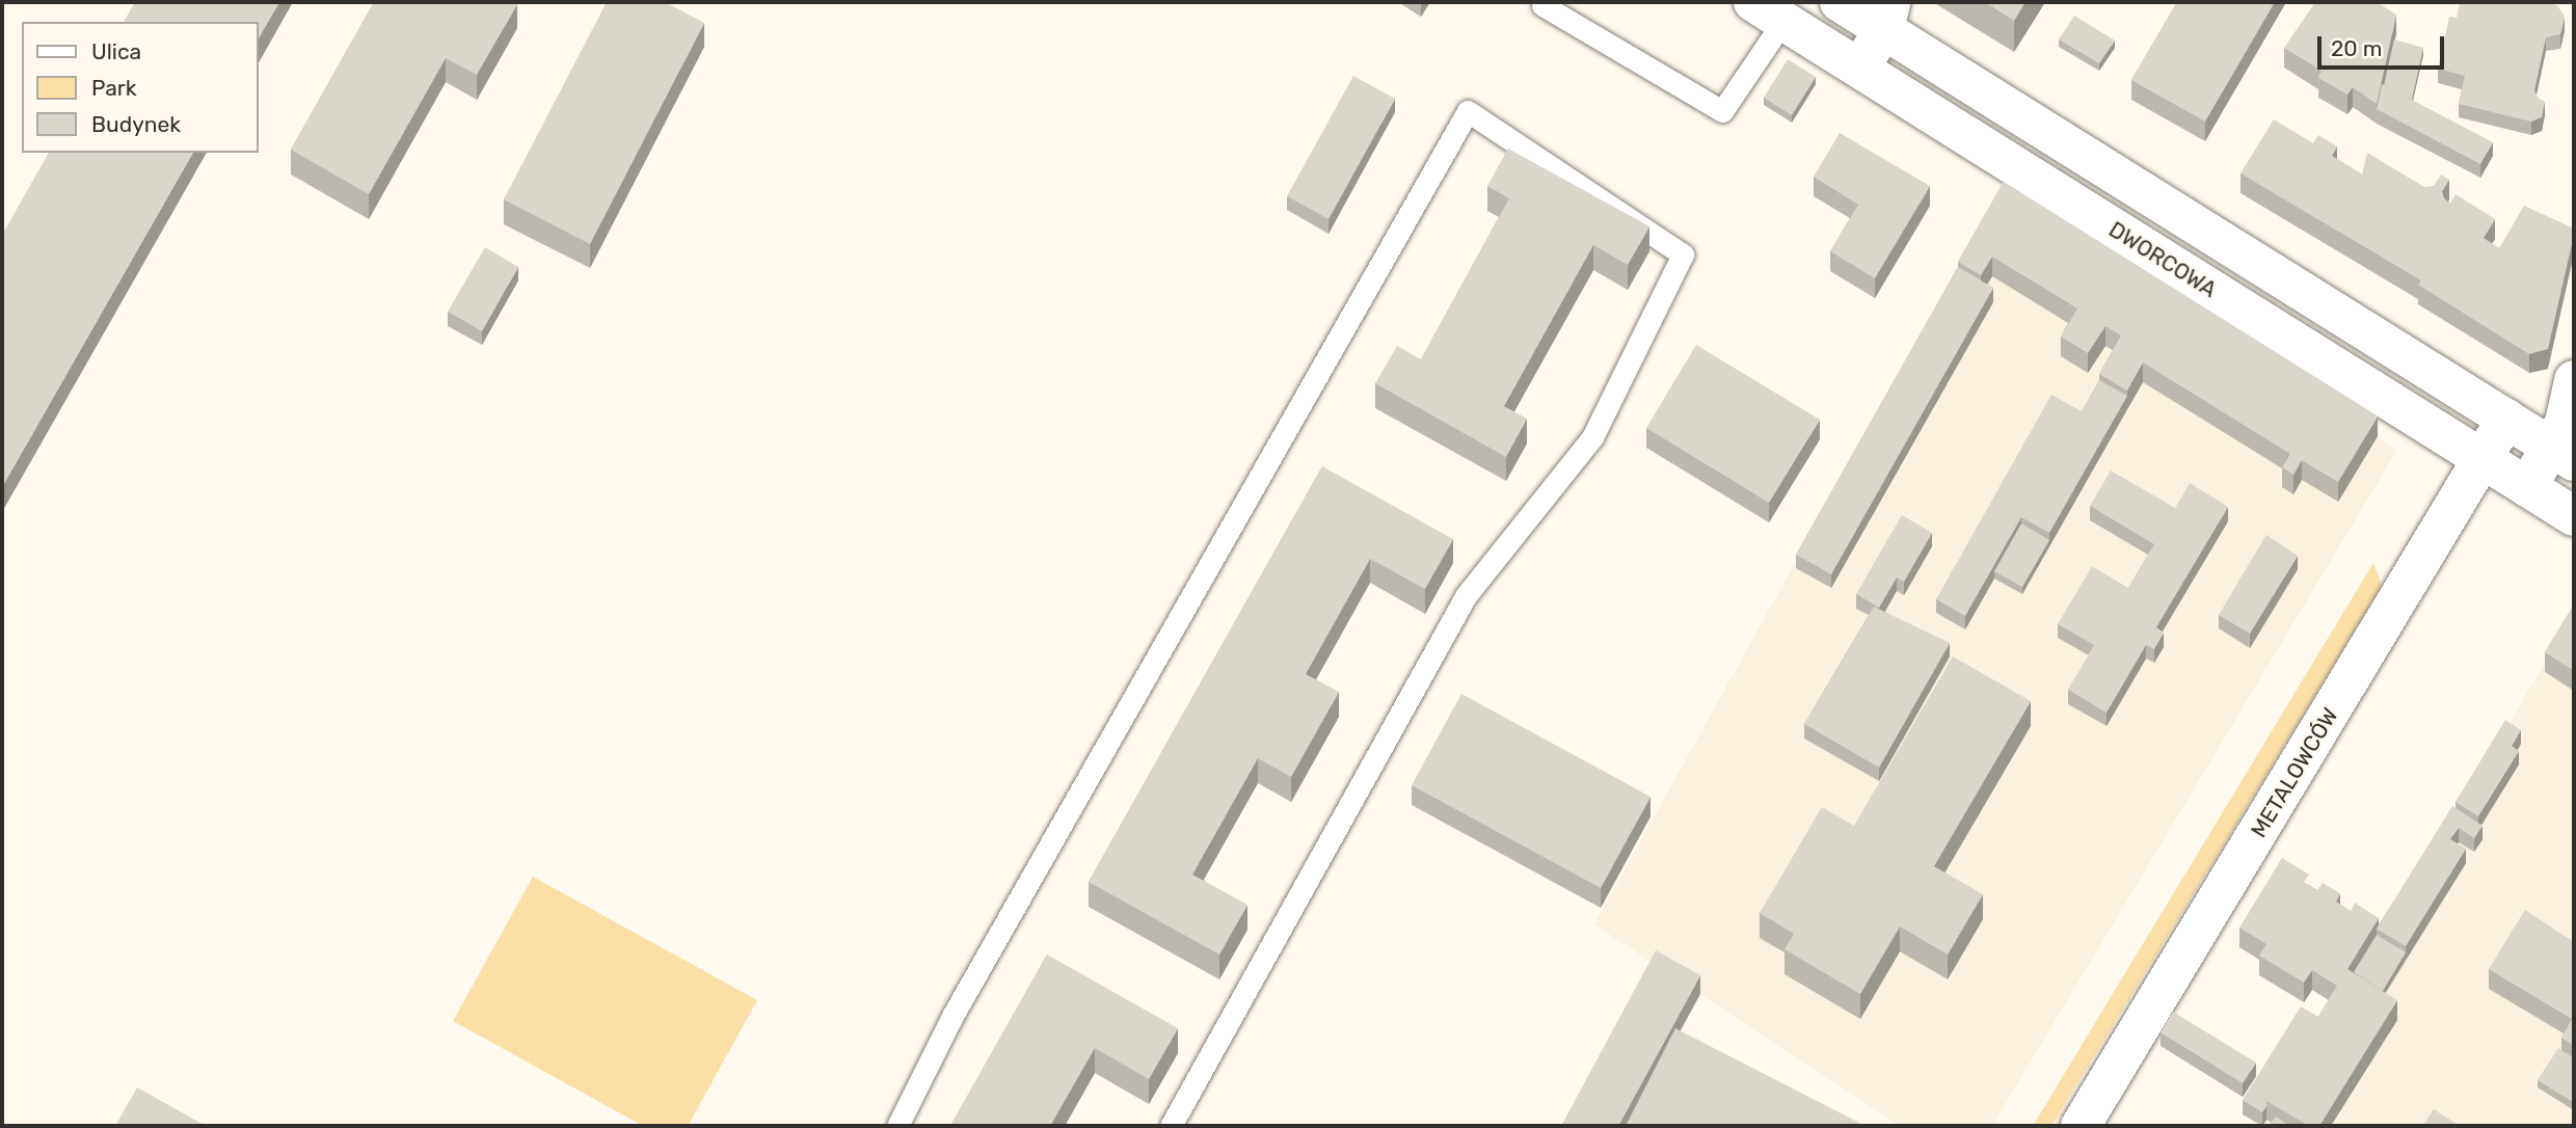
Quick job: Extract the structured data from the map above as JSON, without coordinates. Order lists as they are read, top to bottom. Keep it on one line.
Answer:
{"streets":{"main road":["DWORCOWA","METALOWCÓW"]},"crossings":[["DWORCOWA","METALOWCÓW"]],"legend":["Ulica","Park","Budynek"],"scale_bar":"20 m"}
